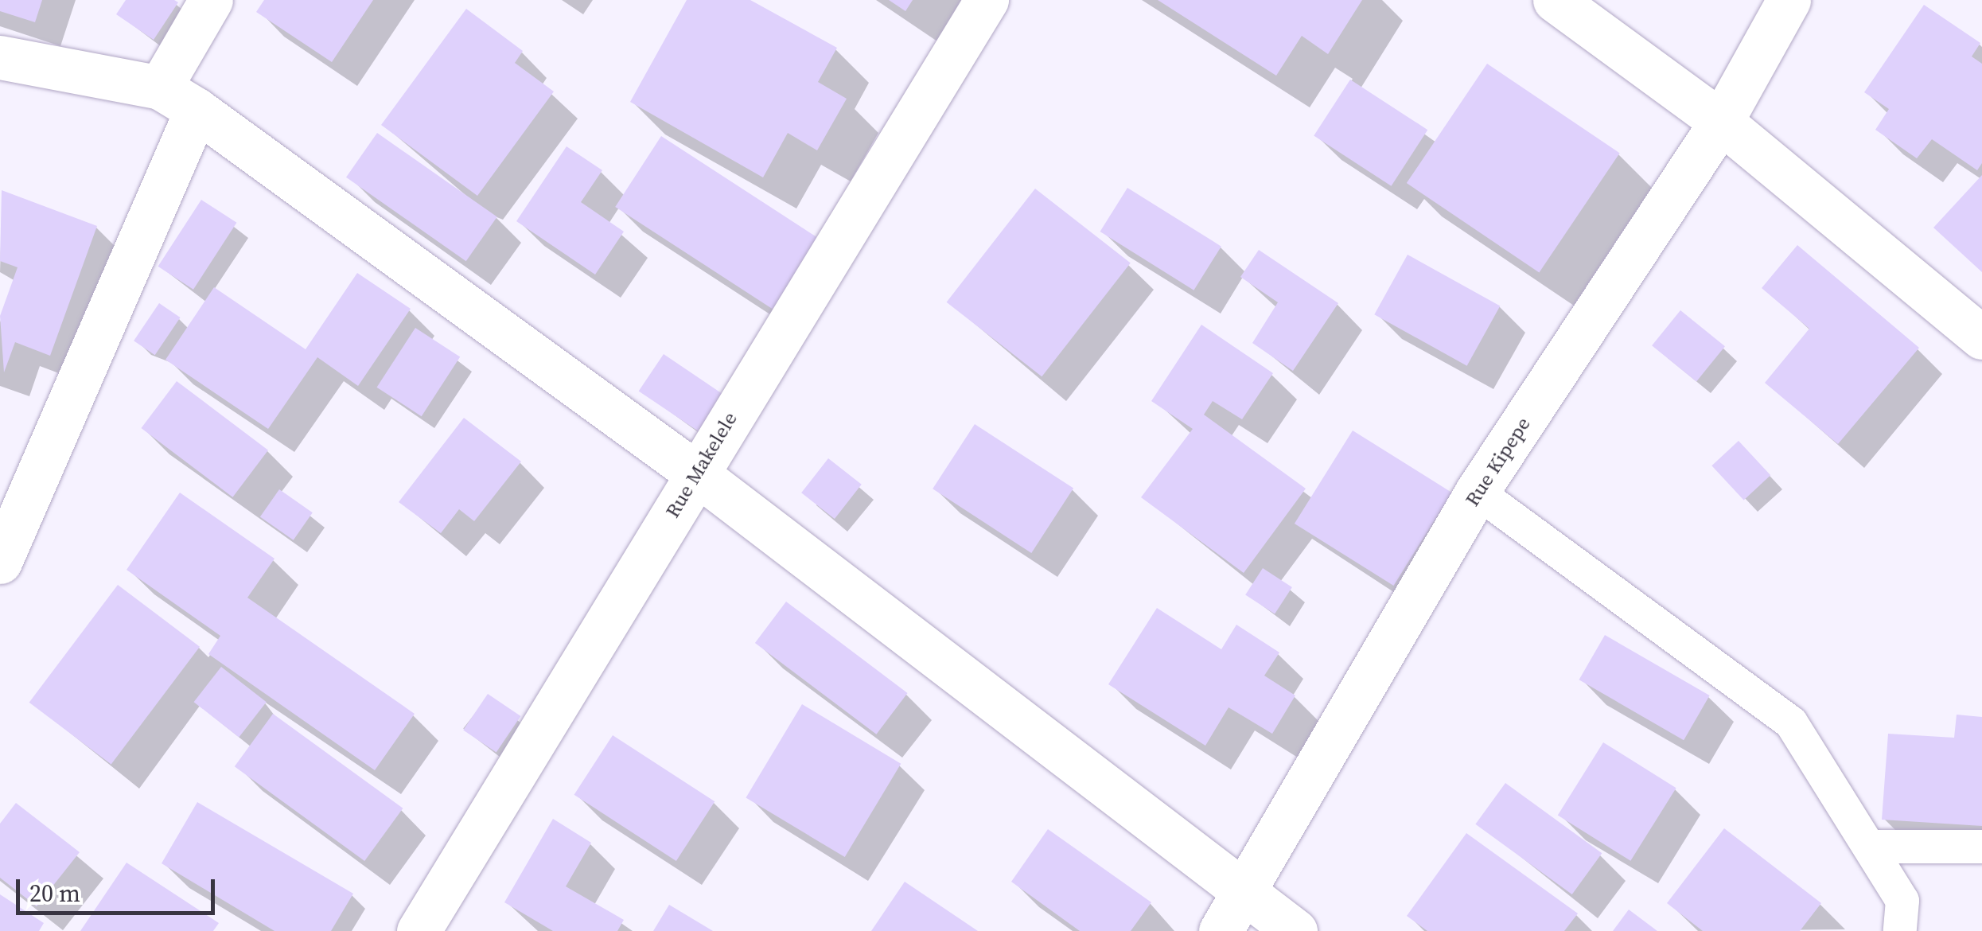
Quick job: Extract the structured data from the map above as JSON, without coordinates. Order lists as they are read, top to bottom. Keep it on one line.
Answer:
{"streets":{"street":["Rue Kipepe","Rue Makelele"]},"scale_bar":"20 m"}
